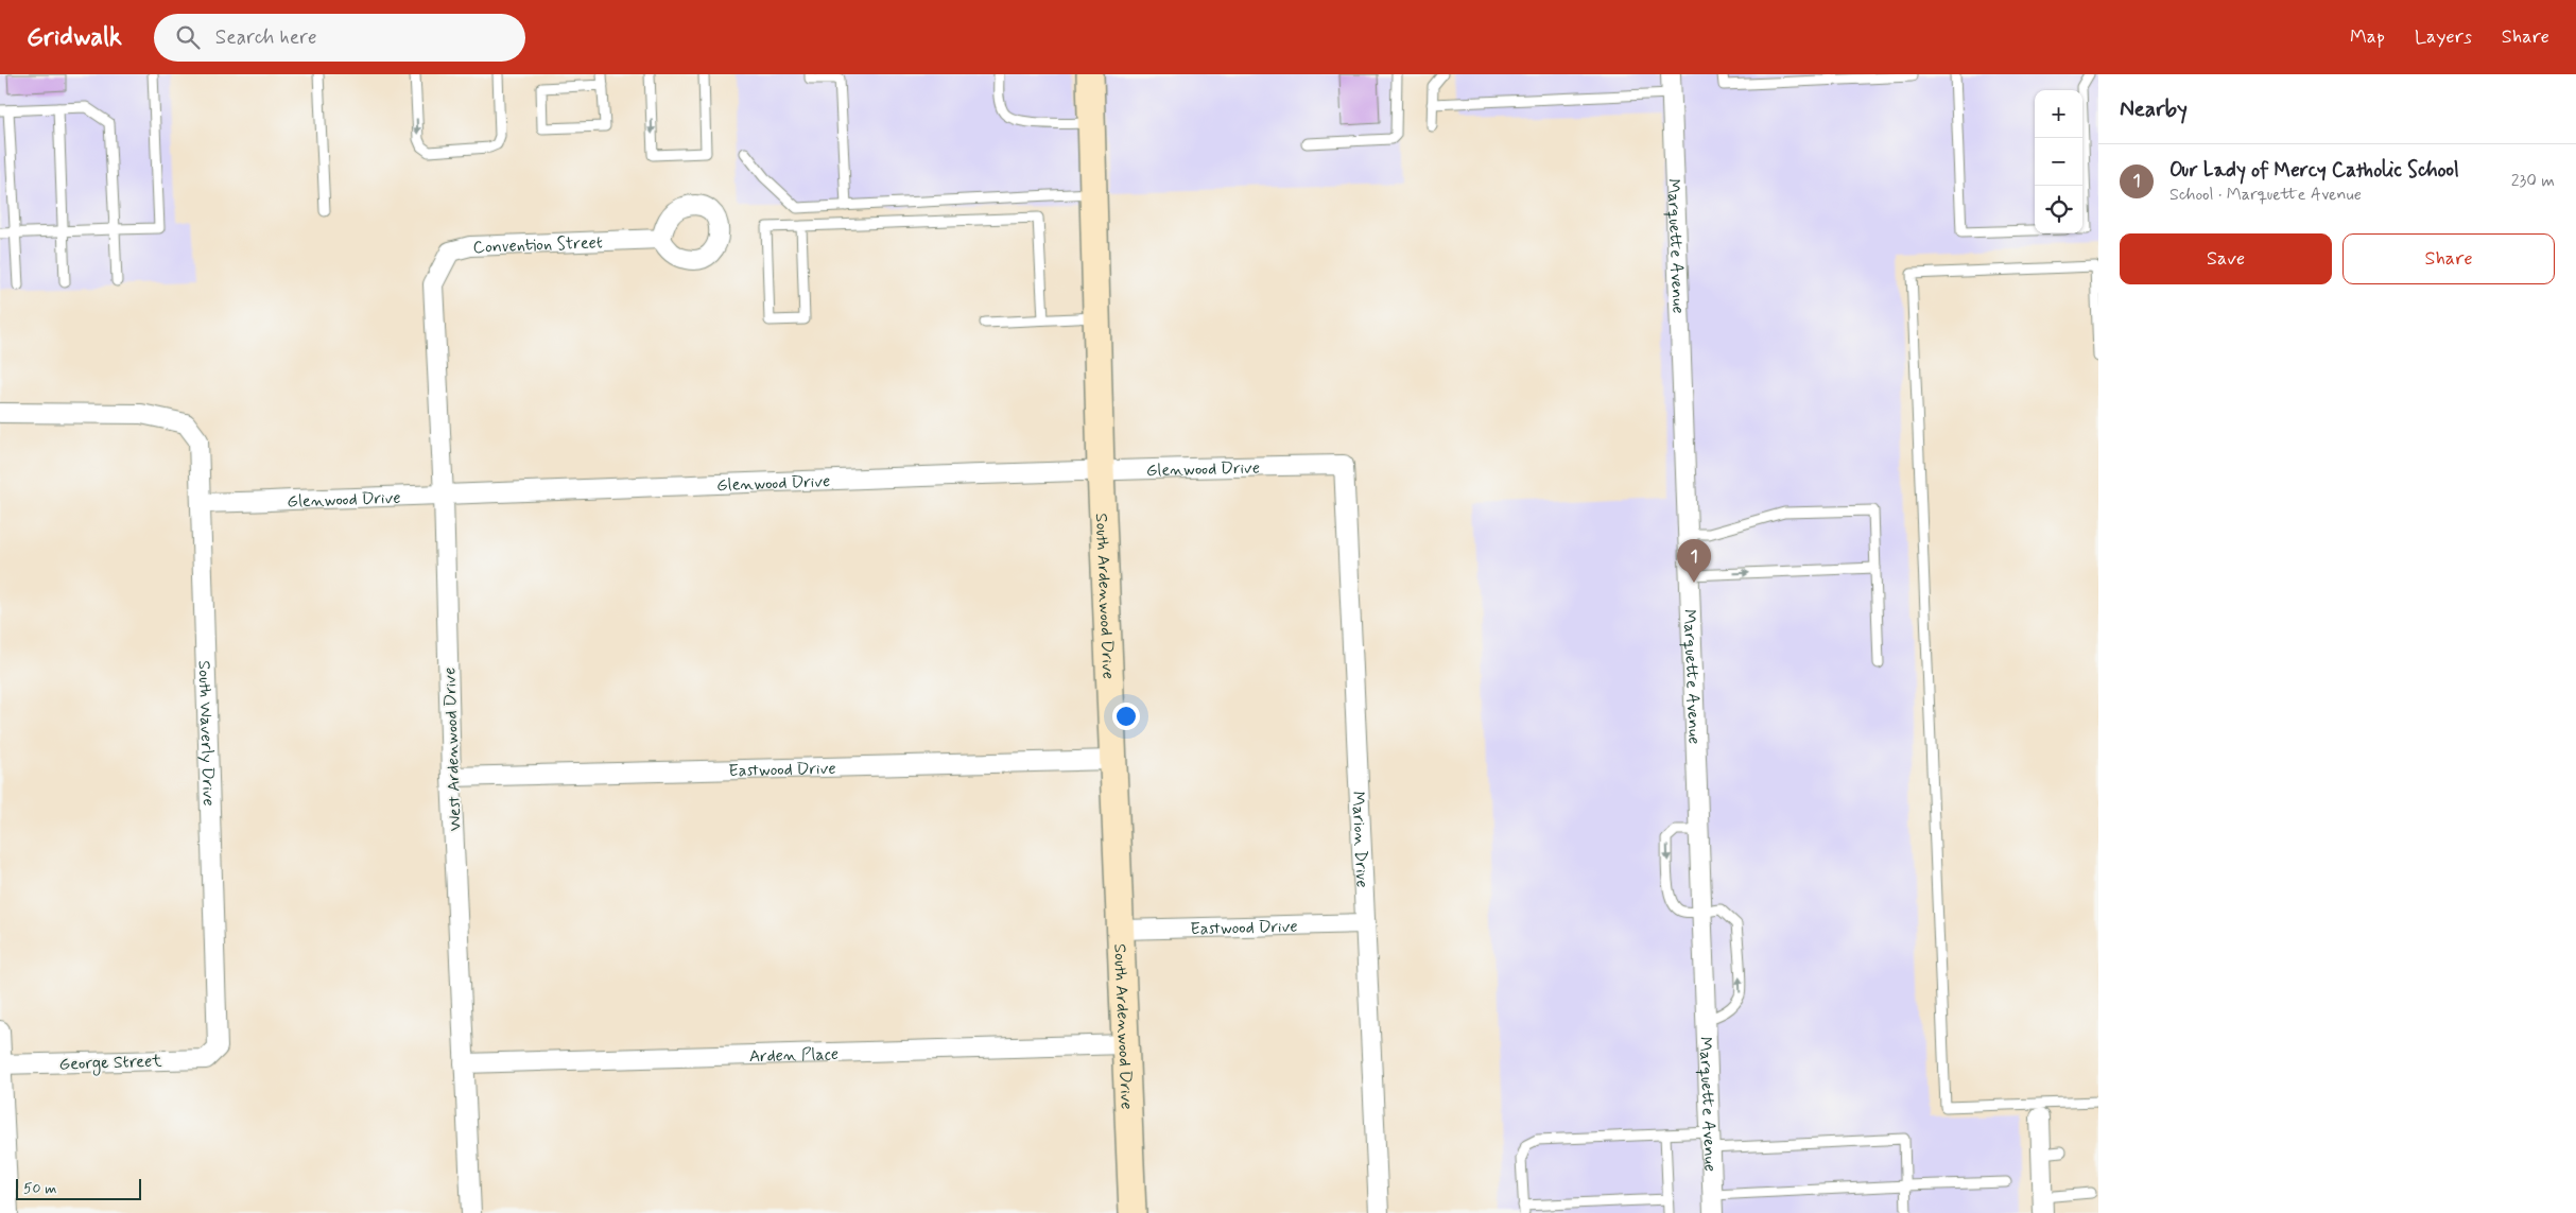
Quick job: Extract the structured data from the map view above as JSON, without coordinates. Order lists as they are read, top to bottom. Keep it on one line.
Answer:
{"streets":{"street":["Convention Street","Marquette Avenue","Glenwood Drive","South Ardenwood Drive","South Waverly Drive","West Ardenwood Drive","Eastwood Drive","Marion Drive","Arden Place","George Street"]},"crossings":[["Convention Street","West Ardenwood Drive"],["Glenwood Drive","South Ardenwood Drive"],["Glenwood Drive","South Waverly Drive"],["Glenwood Drive","West Ardenwood Drive"],["Glenwood Drive","Marion Drive"],["South Ardenwood Drive","Eastwood Drive"],["South Ardenwood Drive","Arden Place"],["South Waverly Drive","George Street"],["West Ardenwood Drive","Eastwood Drive"],["West Ardenwood Drive","Arden Place"],["Eastwood Drive","Marion Drive"]],"scale_bar":"50 m","page":{"header":"Gridwalk","search":"Search here","nav":["Map","Layers","Share"],"heading":"Nearby","map_buttons":["+","−"],"list":[{"mark":"1","name":"Our Lady of Mercy Catholic School","note":"School · Marquette Avenue","value":"230 m"}],"buttons":["Save","Share"],"pins":"1","scale":"50 m"}}
